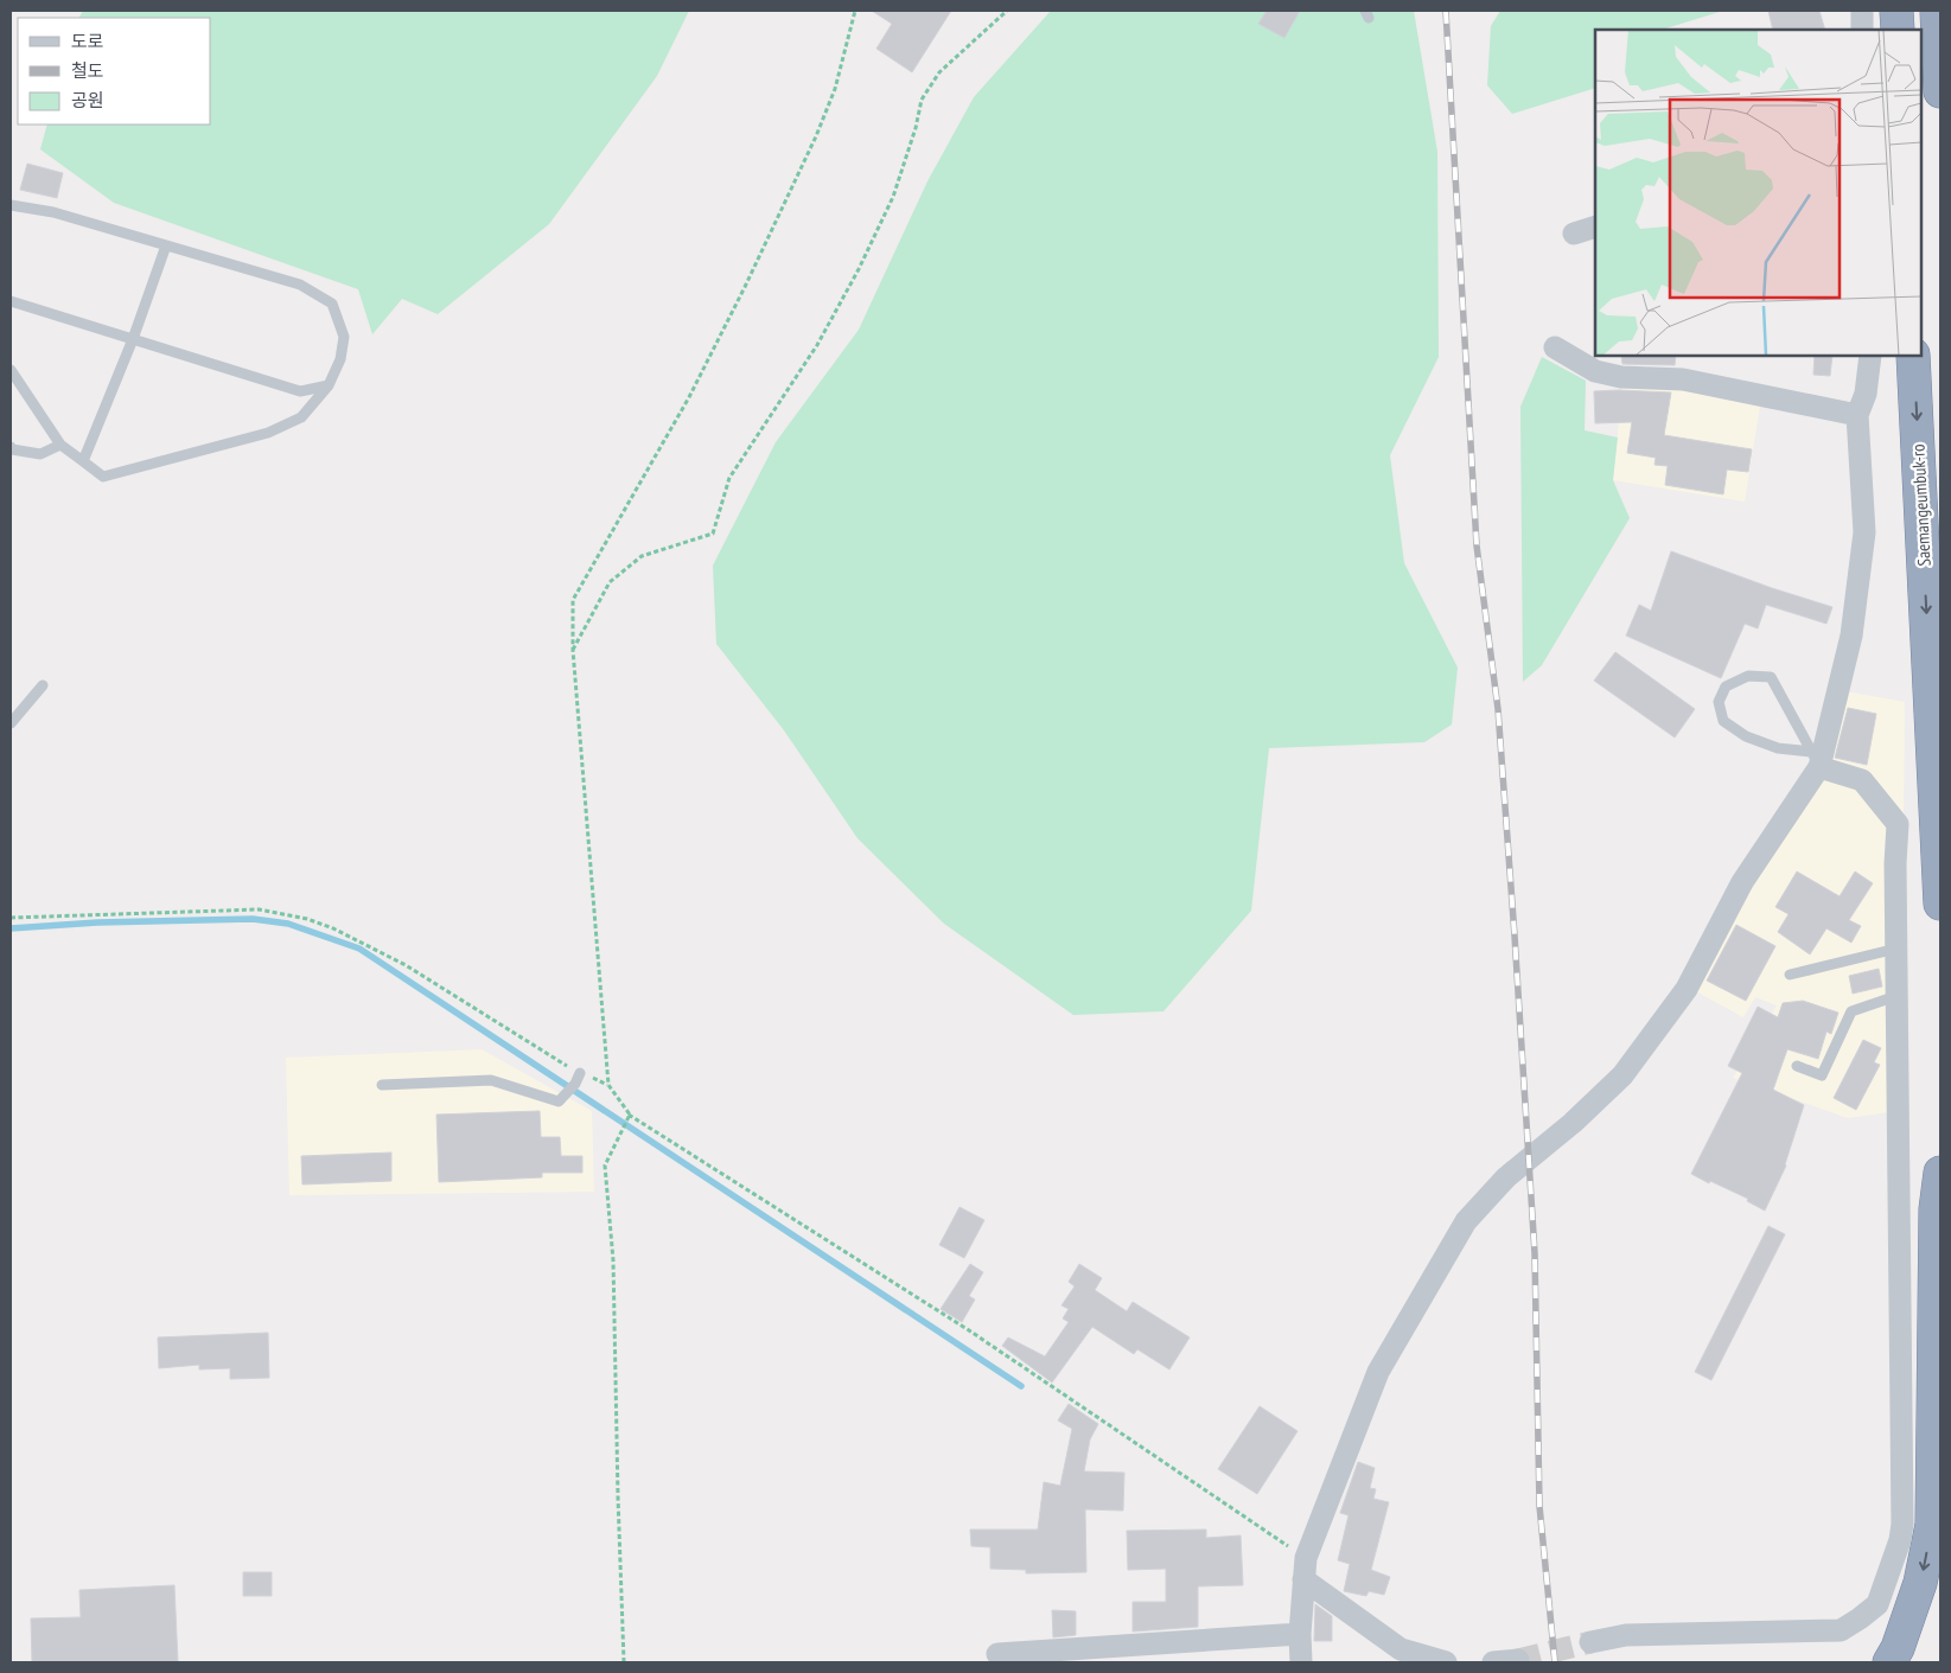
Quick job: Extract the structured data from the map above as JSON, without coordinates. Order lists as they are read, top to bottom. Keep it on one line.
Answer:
{"streets":{"highway":["Saemangeumbuk-ro"]},"one_way":["Saemangeumbuk-ro"],"legend":["도로","철도","공원"]}
